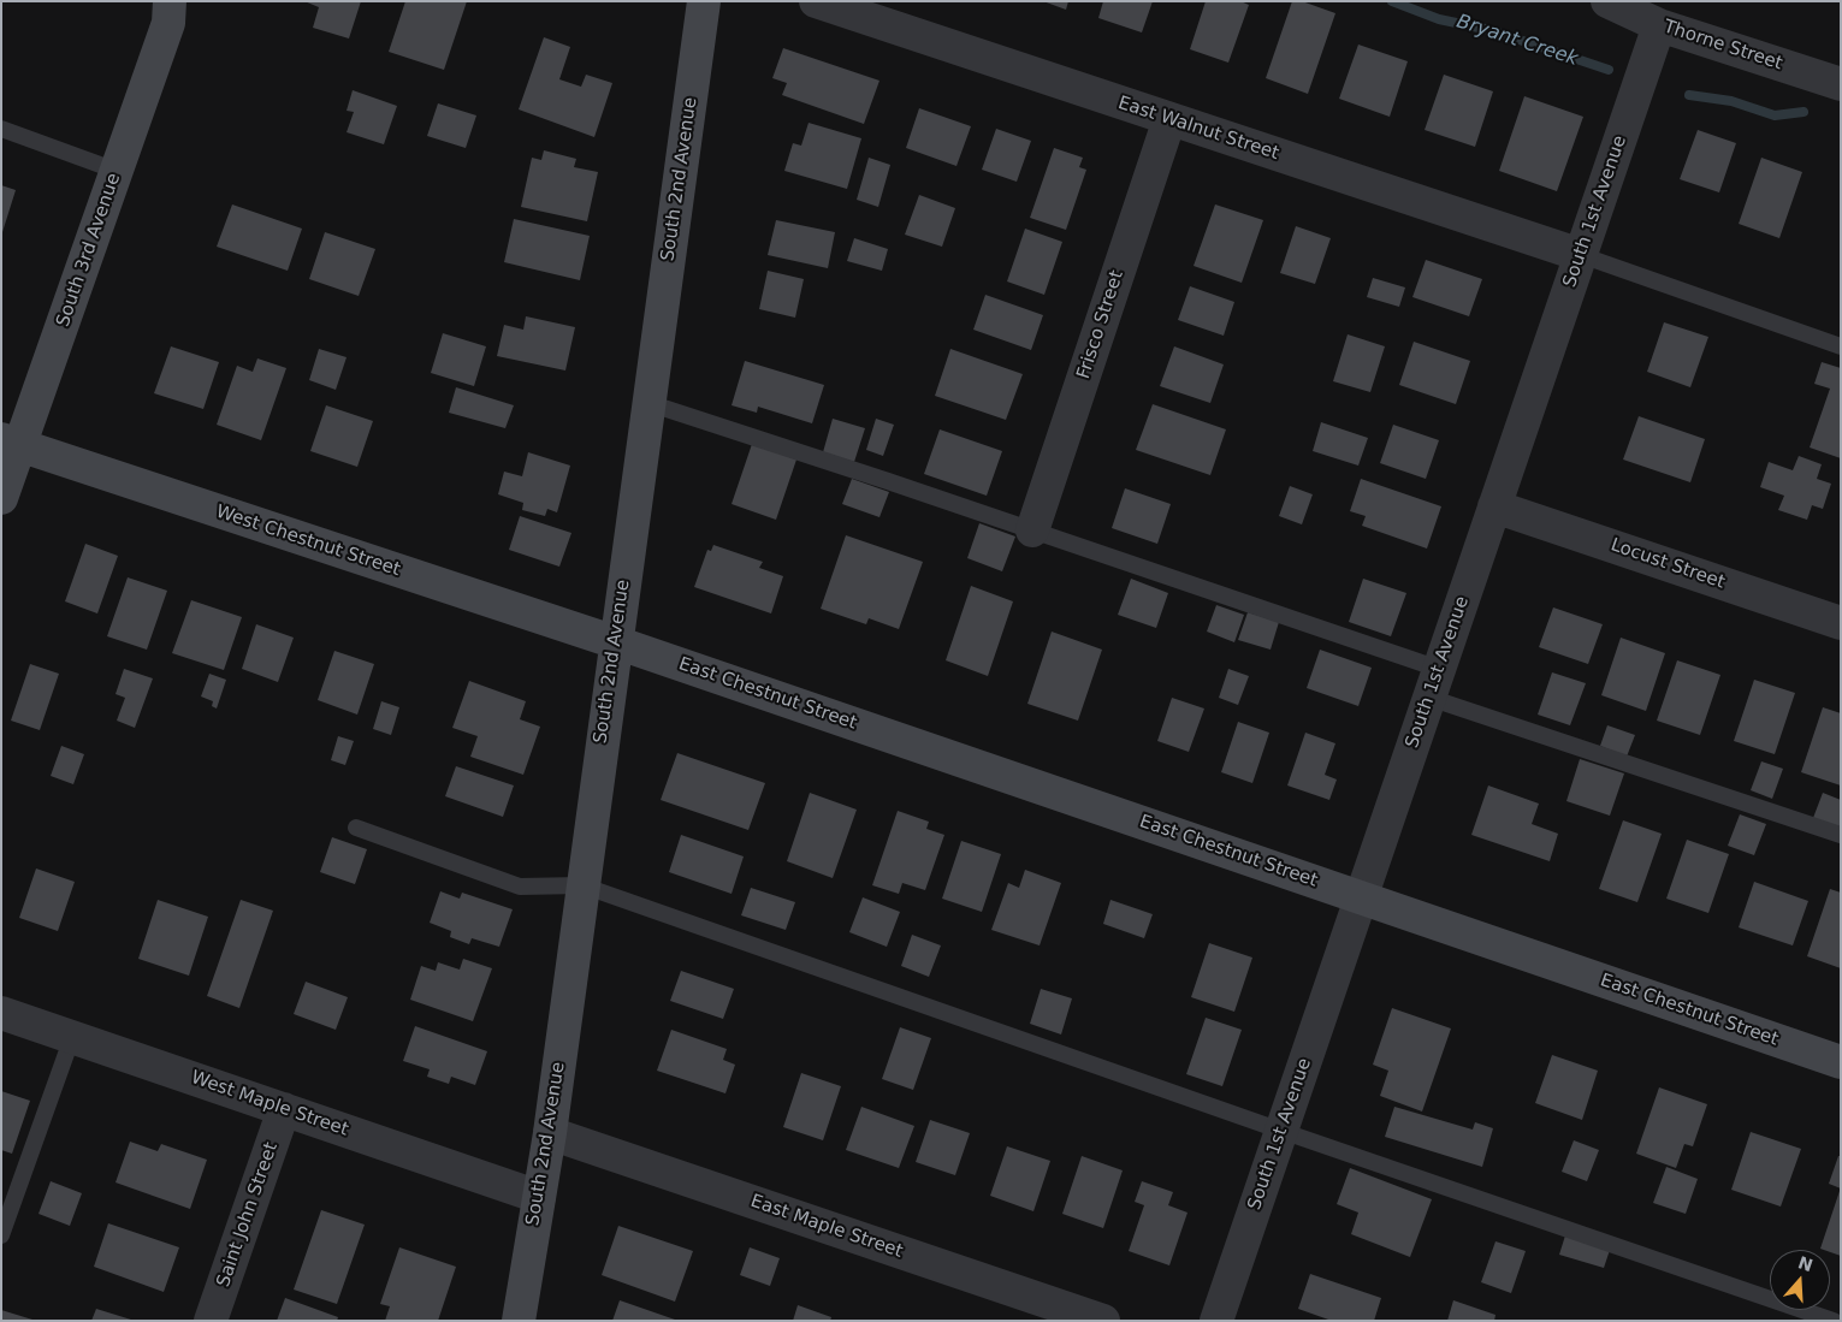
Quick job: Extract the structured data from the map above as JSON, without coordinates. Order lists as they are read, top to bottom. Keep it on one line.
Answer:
{"streets":{"main road":["South 2nd Avenue","South 3rd Avenue","West Chestnut Street","East Chestnut Street"],"street":["Thorne Street","East Walnut Street","South 1st Avenue","Frisco Street","Locust Street","West Maple Street","Saint John Street","East Maple Street"]},"crossings":[["Thorne Street","South 1st Avenue"],["East Walnut Street","South 1st Avenue"],["East Walnut Street","Frisco Street"],["South 2nd Avenue","West Chestnut Street"],["South 2nd Avenue","East Chestnut Street"],["South 2nd Avenue","West Maple Street"],["South 2nd Avenue","East Maple Street"],["South 1st Avenue","Locust Street"],["South 1st Avenue","East Chestnut Street"],["South 3rd Avenue","West Chestnut Street"],["West Chestnut Street","East Chestnut Street"],["West Maple Street","Saint John Street"]],"water":["Bryant Creek"],"north":"top"}
